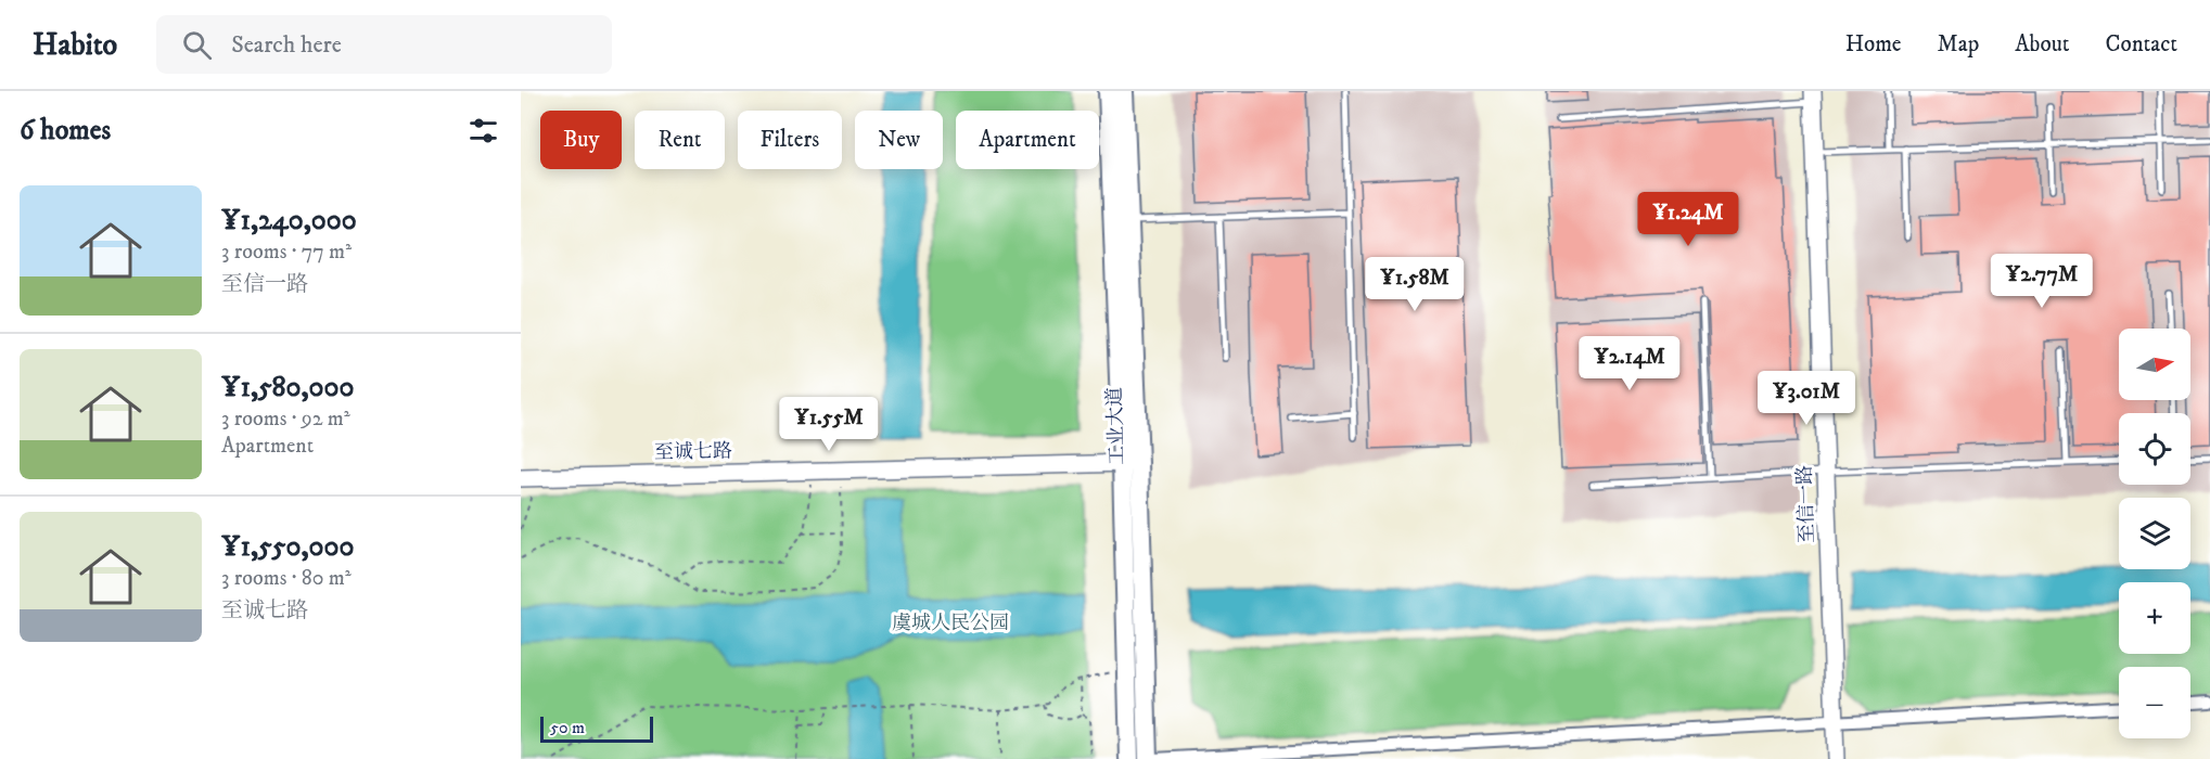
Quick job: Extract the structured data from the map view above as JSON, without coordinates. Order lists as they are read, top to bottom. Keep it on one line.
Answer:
{"streets":{"main road":["工业大道"],"street":["至诚七路","至信一路"]},"crossings":[["工业大道","至诚七路"]],"parks":["虞城人民公园"],"scale_bar":"50 m","north":"right","page":{"header":"Habito","search":"Search here","nav":["Home","Map","About","Contact"],"heading":"6 homes","chip":["Buy","Rent","Filters","New","Apartment"],"list":[{"name":"¥1,240,000","note":"3 rooms · 77 m² · 至信一路"},{"name":"¥1,580,000","note":"3 rooms · 92 m² · Apartment"},{"name":"¥1,550,000","note":"3 rooms · 80 m² · 至诚七路"}],"price":["¥1.24M","¥2.77M","¥1.58M","¥2.14M","¥3.01M","¥1.55M"],"map_buttons":["+","−"],"scale":"50 m"}}
